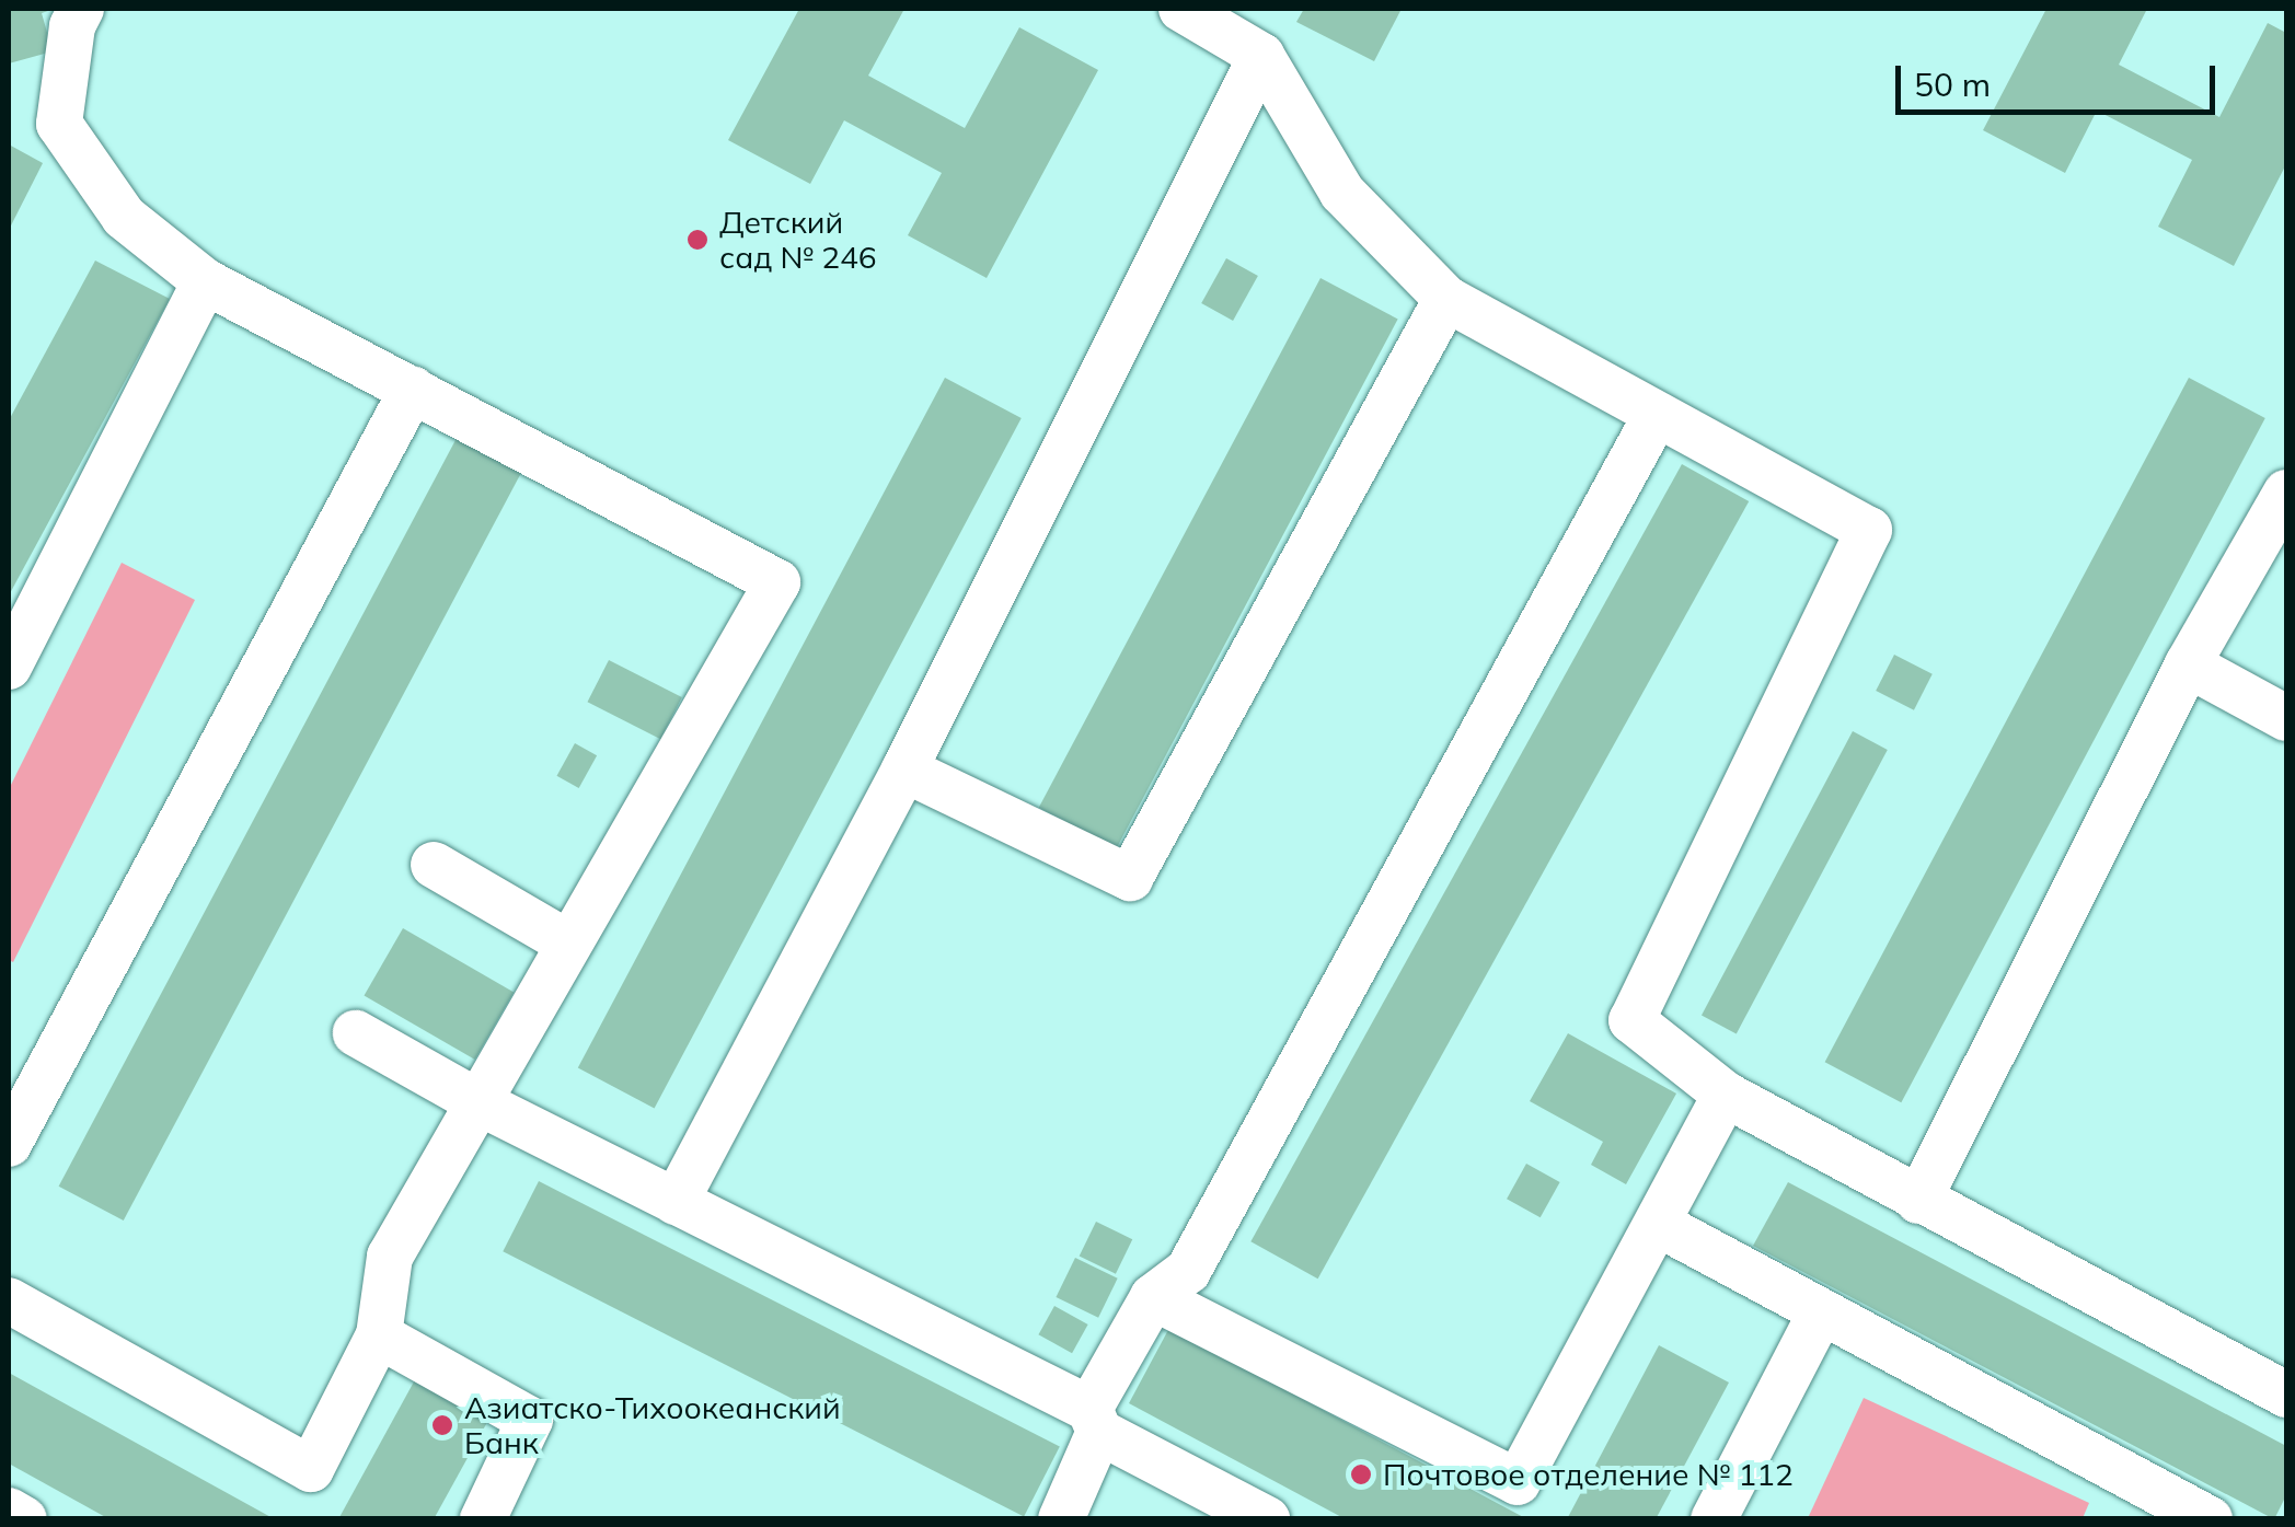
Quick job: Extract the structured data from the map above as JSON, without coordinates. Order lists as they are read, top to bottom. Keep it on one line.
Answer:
{"places":["Детский сад № 246","Азиатско-Тихоокеанский Банк","Почтовое отделение № 112"],"scale_bar":"50 m"}
